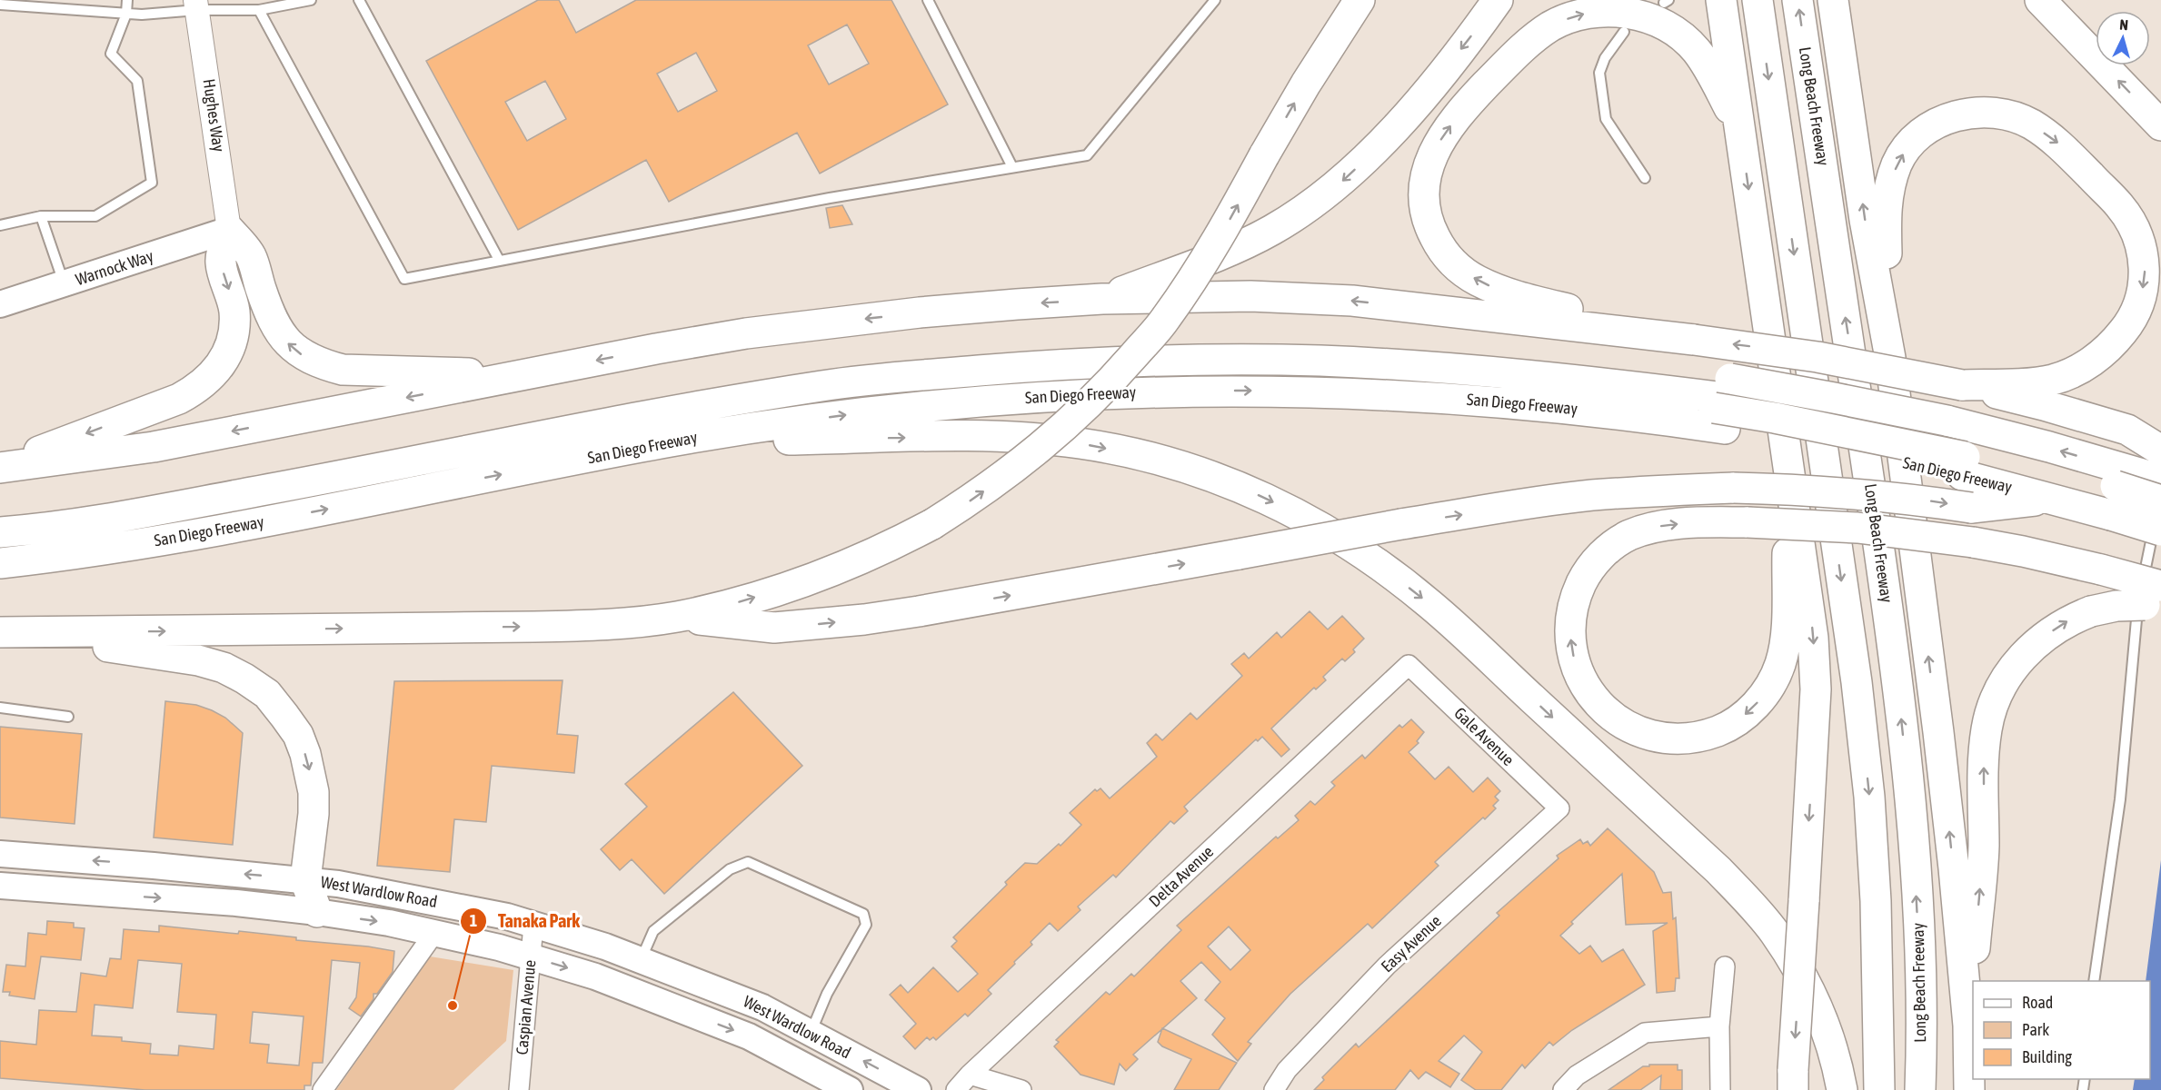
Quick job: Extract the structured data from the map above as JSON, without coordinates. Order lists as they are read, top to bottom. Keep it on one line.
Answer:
{"streets":{"highway":["Long Beach Freeway","San Diego Freeway"],"main road":["Warnock Way","West Wardlow Road"],"street":["Hughes Way","Gale Avenue","Delta Avenue","Easy Avenue","Caspian Avenue"]},"crossings":[["Hughes Way","Warnock Way"],["Gale Avenue","Delta Avenue"],["Gale Avenue","Easy Avenue"],["West Wardlow Road","Caspian Avenue"]],"places":["Tanaka Park"],"legend":["Road","Park","Building"],"north":"top"}
